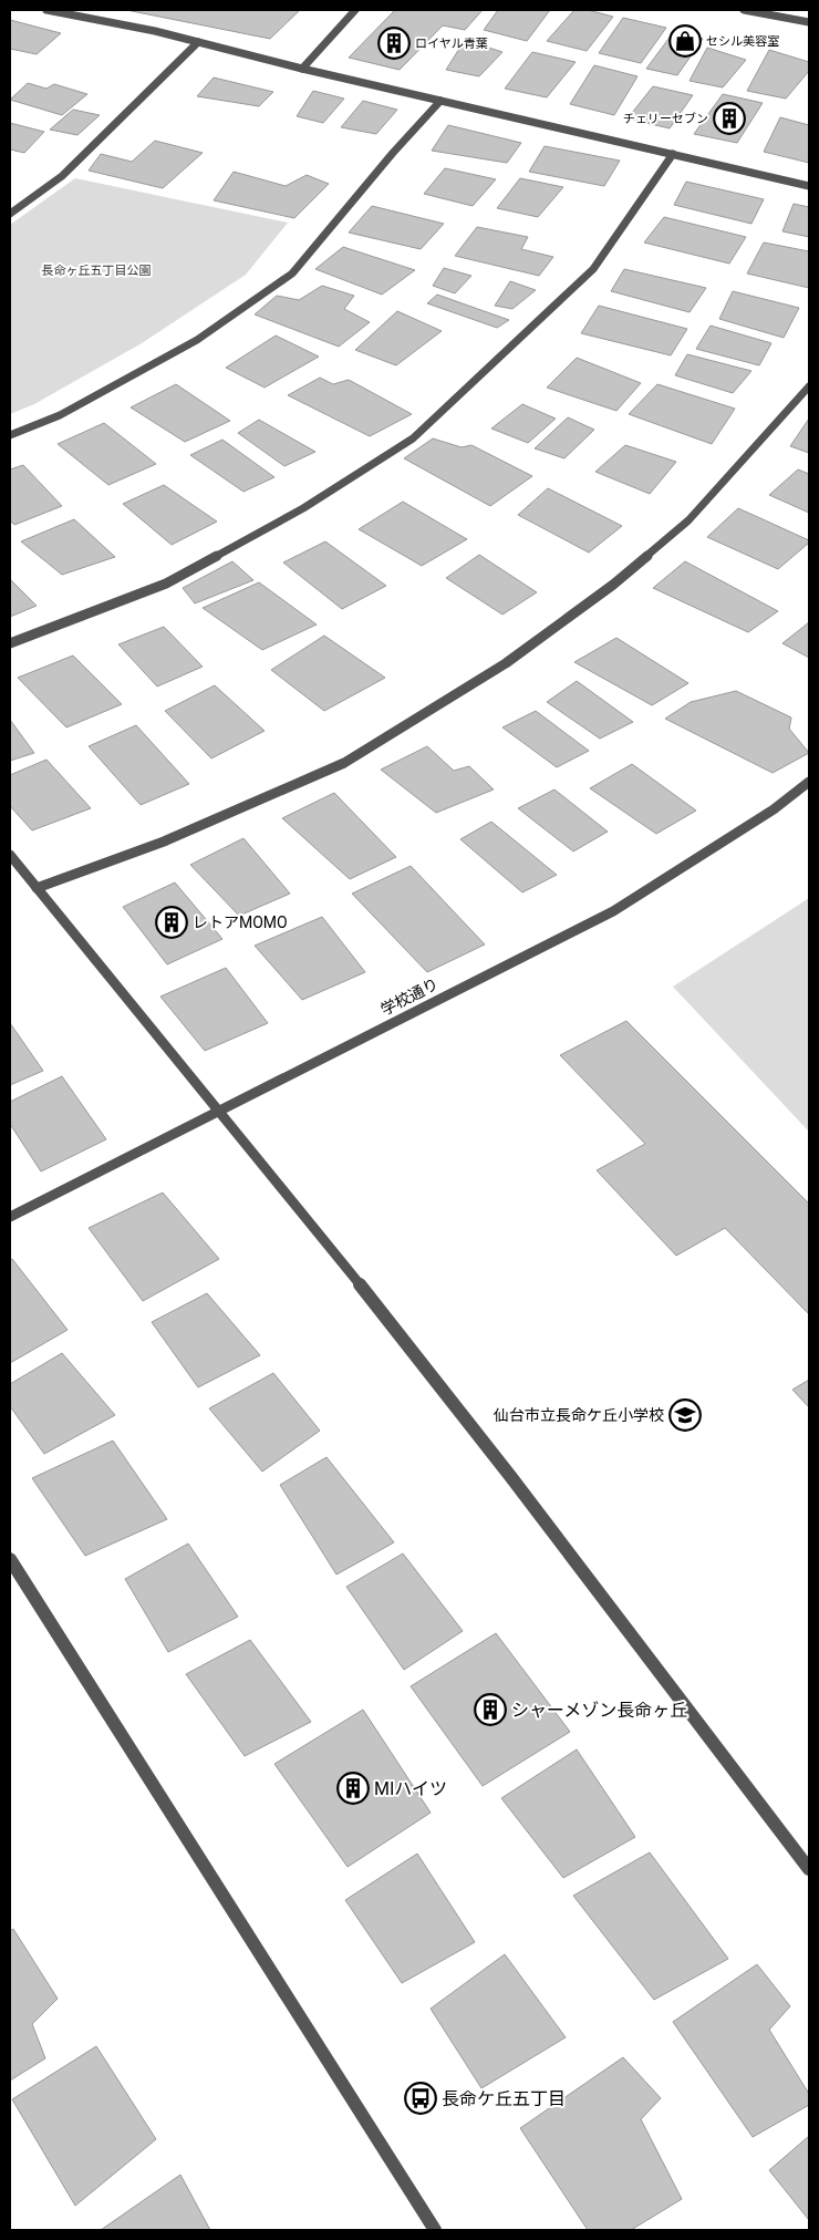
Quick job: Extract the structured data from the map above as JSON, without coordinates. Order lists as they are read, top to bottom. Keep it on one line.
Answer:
{"streets":{"street":["学校通り"]},"parks":["長命ヶ丘五丁目公園"],"places":{"shop":["セシル美容室"],"building":["ロイヤル青葉","チェリーセブン","レトアMOMO","シャーメゾン長命ヶ丘","MIハイツ"],"school or university":["仙台市立長命ケ丘小学校"],"bus stop":["長命ケ丘五丁目"]}}
